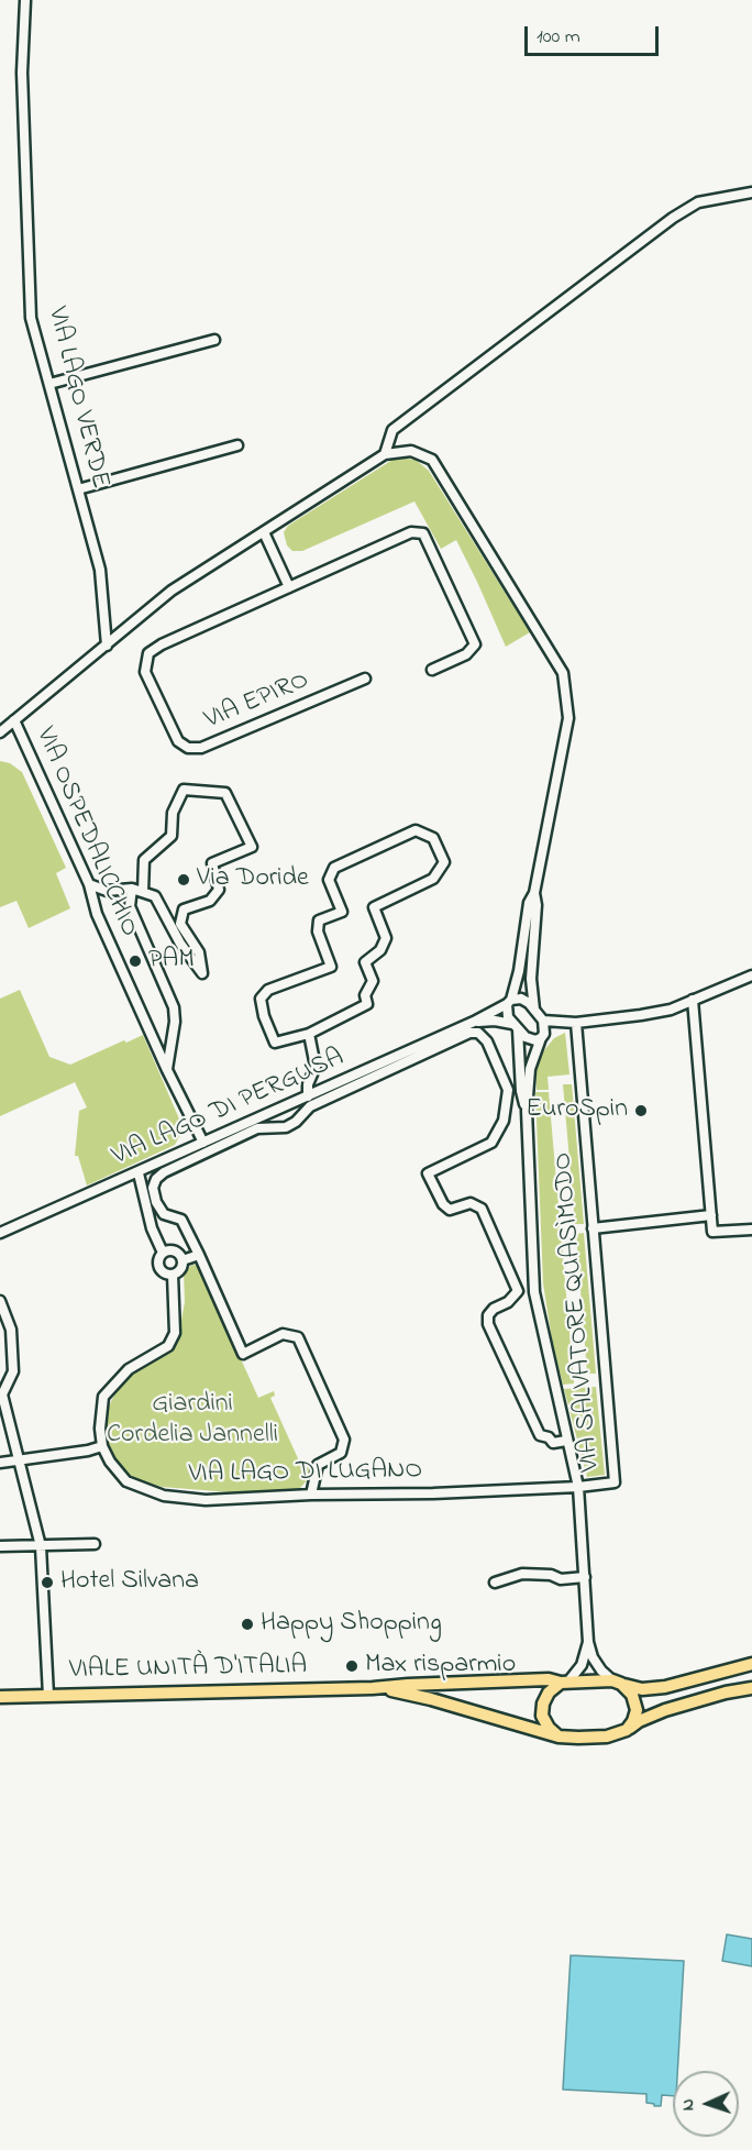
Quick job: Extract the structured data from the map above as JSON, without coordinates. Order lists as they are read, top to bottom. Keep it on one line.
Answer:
{"streets":{"main road":["VIALE UNITÀ D'ITALIA"],"street":["VIA LAGO VERDE","VIA EPIRO","VIA OSPEDALICCHIO","VIA LAGO DI PERGUSA","VIA SALVATORE QUASÌMODO","VIA LAGO DI LUGANO"]},"crossings":[["VIA OSPEDALICCHIO","VIA LAGO DI PERGUSA"],["VIA SALVATORE QUASÌMODO","VIA LAGO DI LUGANO"]],"parks":["Giardini Cordelia Jannelli"],"places":["Via Doride","PAM","EuroSpin","Hotel Silvana","Happy Shopping","Max risparmio"],"scale_bar":"100 m","north":"left"}
